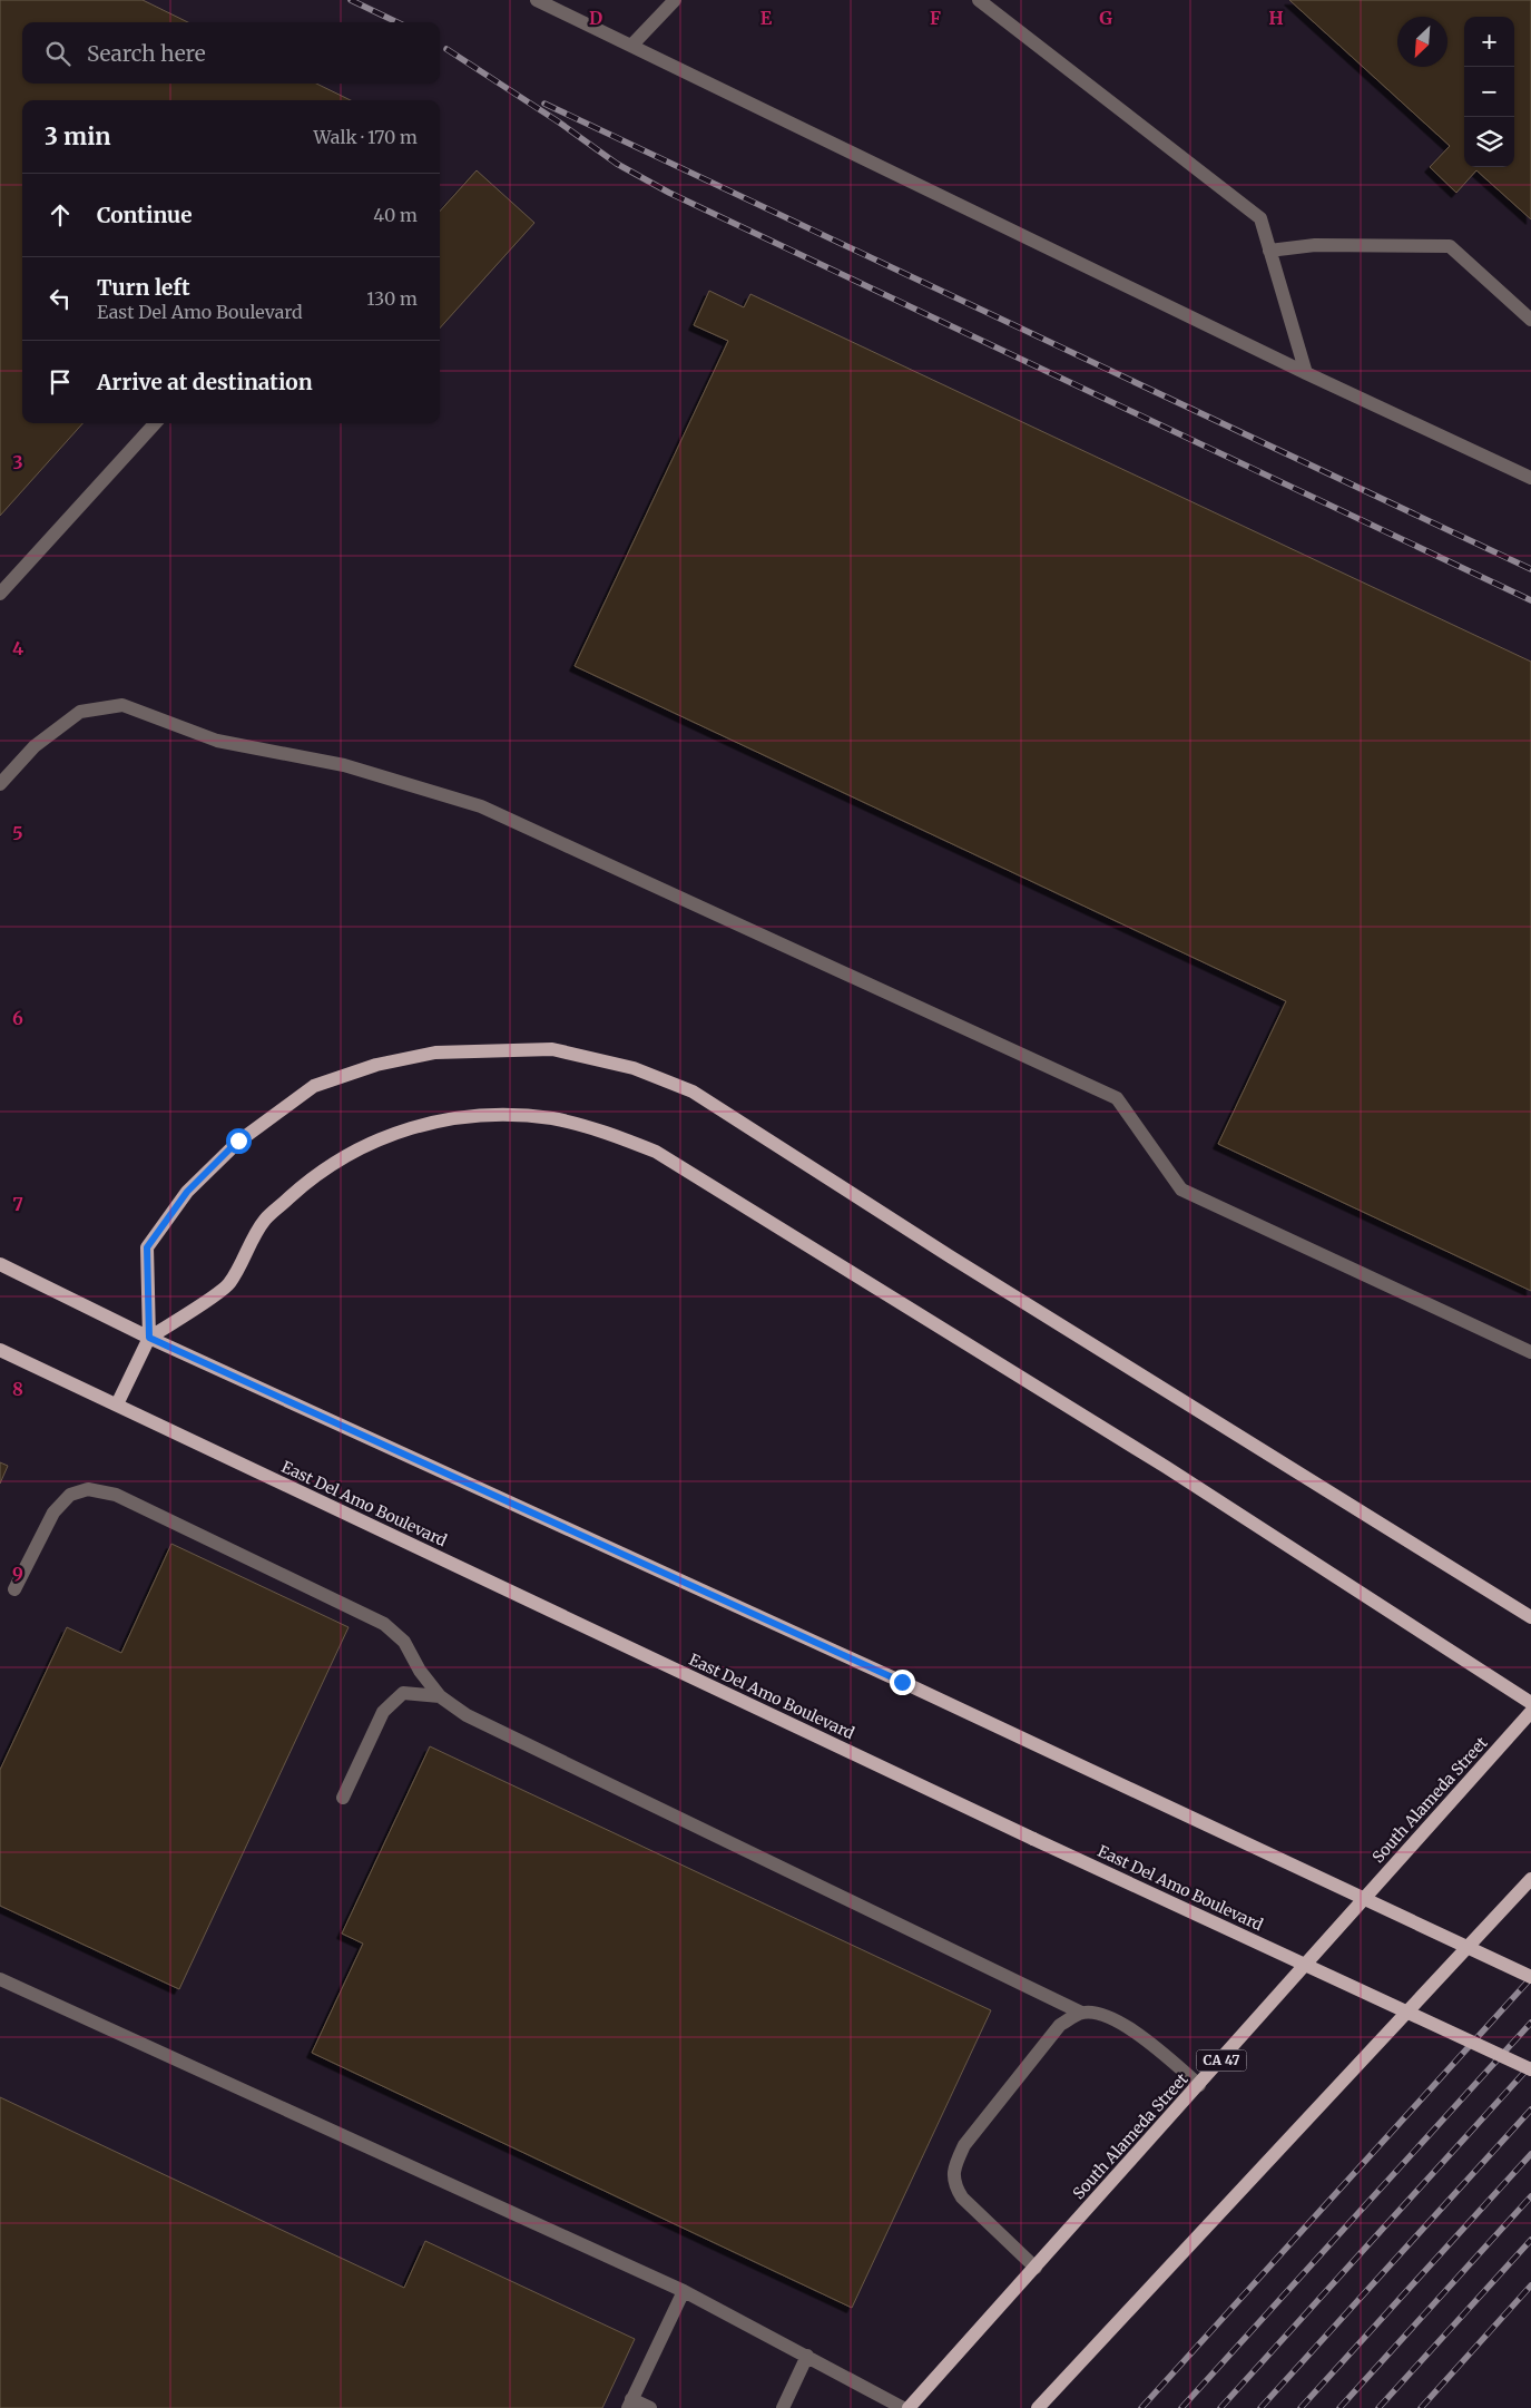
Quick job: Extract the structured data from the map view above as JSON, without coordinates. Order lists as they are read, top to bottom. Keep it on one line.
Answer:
{"streets":{"main road":["East Del Amo Boulevard","South Alameda Street","CA 47"]},"north":"bottom left","page":{"map_buttons":["+","−"],"search":"Search here","heading":["3 min","Walk · 170 m"],"list":[["Continue","40 m"],["Turn left","East Del Amo Boulevard","130 m"],"Arrive at destination"]},"grid":{"columns":["D","E","F","G","H"],"rows":["3","4","5","6","7","8","9"]}}
